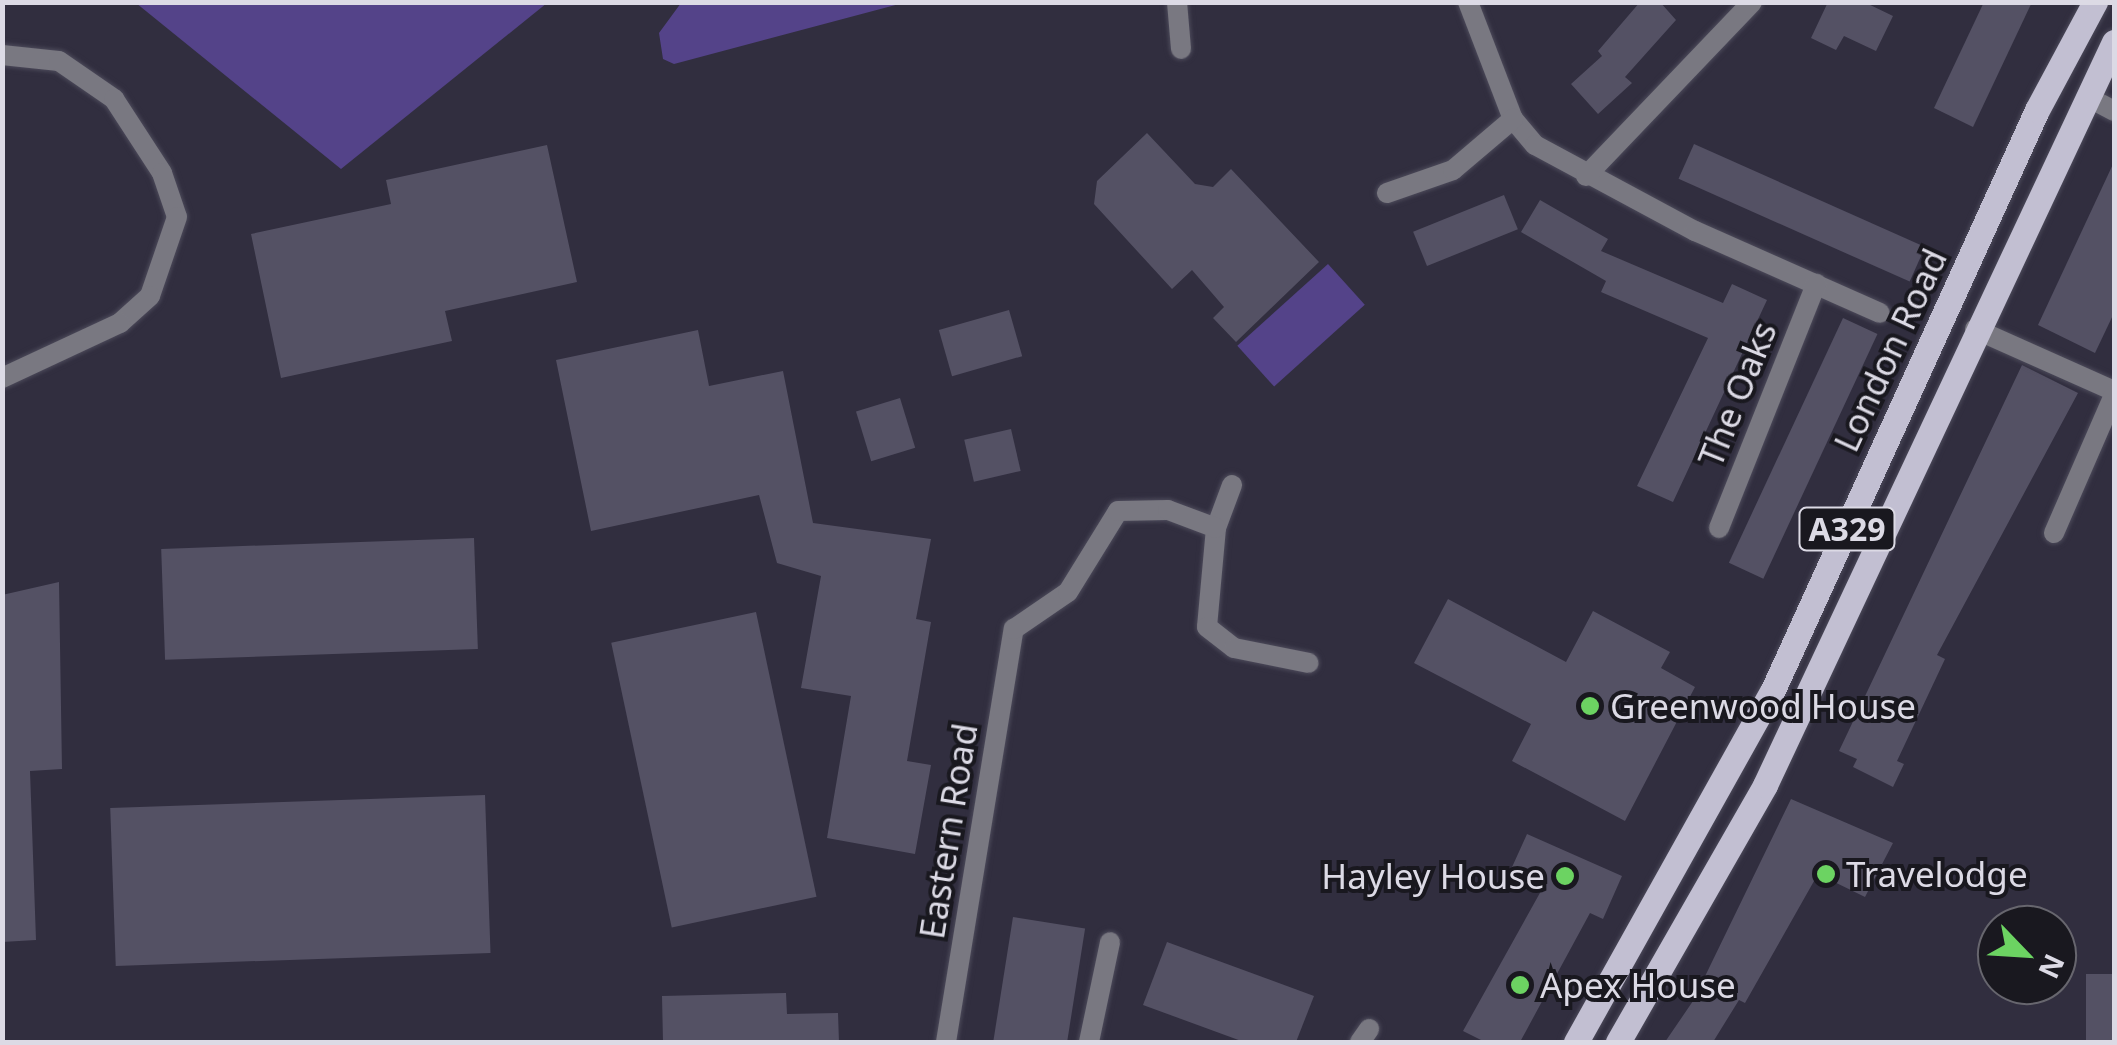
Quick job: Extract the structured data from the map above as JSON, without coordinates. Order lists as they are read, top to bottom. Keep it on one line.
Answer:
{"streets":{"main road":["London Road","A329"],"street":["The Oaks","Eastern Road"]},"places":["Greenwood House","Travelodge","Hayley House","Apex House"],"north":"bottom right"}
